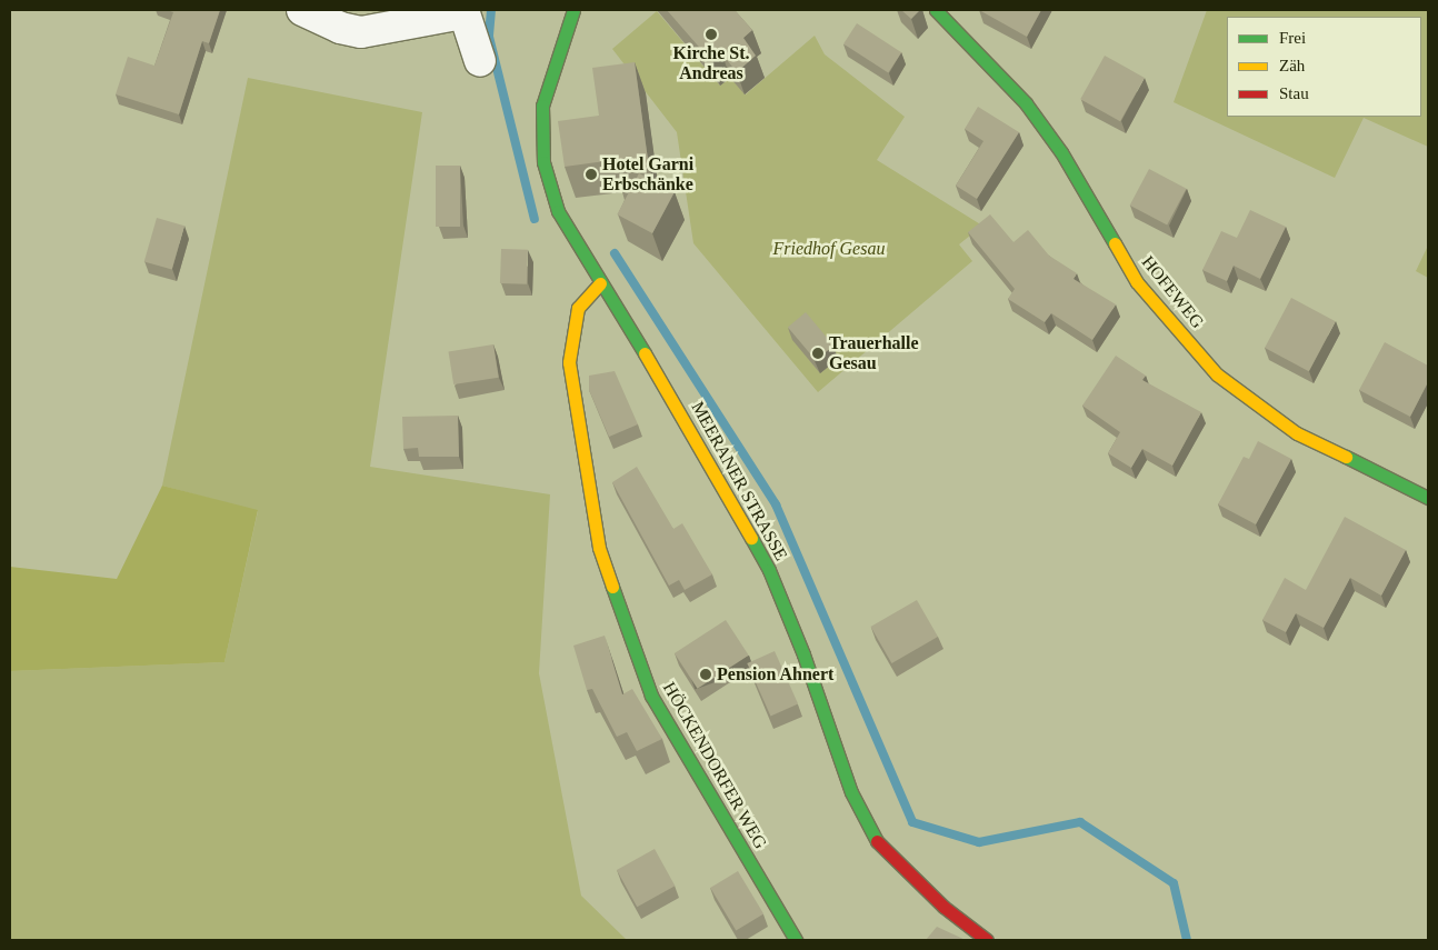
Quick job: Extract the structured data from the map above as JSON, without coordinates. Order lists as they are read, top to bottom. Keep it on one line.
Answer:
{"streets":{"street":["HOFEWEG","MEERANER STRASSE","HÖCKENDORFER WEG"]},"crossings":[["MEERANER STRASSE","HÖCKENDORFER WEG"]],"parks":["Friedhof Gesau"],"places":["Kirche St. Andreas","Hotel Garni Erbschänke","Trauerhalle Gesau","Pension Ahnert"],"legend":["Frei","Zäh","Stau"]}
